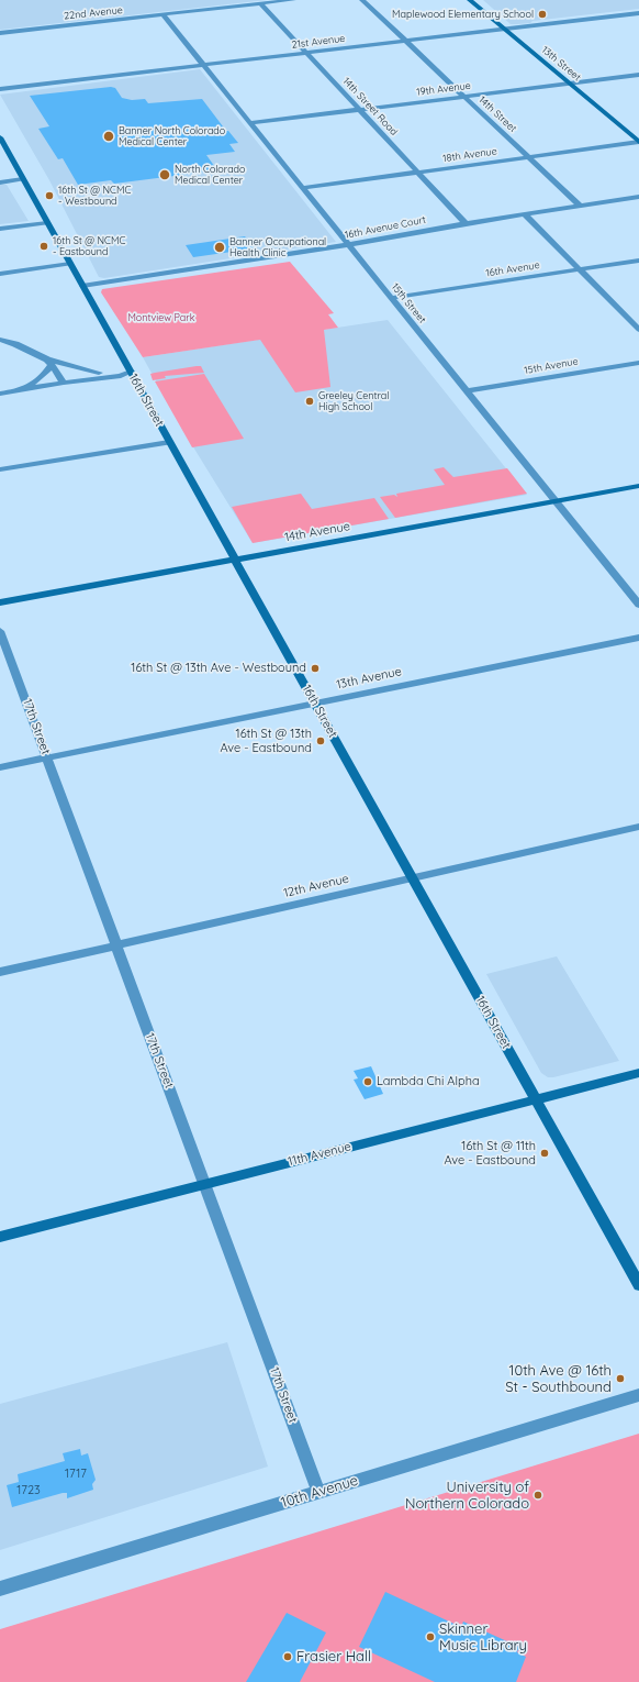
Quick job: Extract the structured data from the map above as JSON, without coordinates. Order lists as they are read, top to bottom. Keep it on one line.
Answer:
{"streets":{"main road":["13th Street","16th Street","14th Avenue","11th Avenue"],"street":["22nd Avenue","21st Avenue","19th Avenue","14th Street Road","14th Street","18th Avenue","16th Avenue Court","16th Avenue","15th Street","15th Avenue","13th Avenue","17th Street","12th Avenue","10th Avenue"]},"crossings":[["22nd Avenue","14th Street Road"],["22nd Avenue","15th Street"],["21st Avenue","13th Street"],["21st Avenue","14th Street Road"],["21st Avenue","14th Street"],["21st Avenue","15th Street"],["13th Street","19th Avenue"],["13th Street","18th Avenue"],["19th Avenue","14th Street Road"],["19th Avenue","14th Street"],["19th Avenue","15th Street"],["14th Street Road","18th Avenue"],["14th Street Road","16th Avenue Court"],["14th Street","18th Avenue"],["14th Street","16th Avenue Court"],["18th Avenue","15th Street"],["16th Avenue Court","15th Street"],["16th Avenue Court","16th Street"],["16th Avenue","15th Street"],["15th Street","15th Avenue"],["15th Street","14th Avenue"],["16th Street","14th Avenue"],["16th Street","13th Avenue"],["16th Street","12th Avenue"],["16th Street","11th Avenue"],["13th Avenue","17th Street"],["17th Street","12th Avenue"],["17th Street","11th Avenue"],["17th Street","10th Avenue"]],"parks":["Montview Park"],"places":["Maplewood Elementary School","Banner North Colorado Medical Center","North Colorado Medical Center","16th St @ NCMC - Westbound","16th St @ NCMC - Eastbound","Banner Occupational Health Clinic","Greeley Central High School","16th St @ 13th Ave - Westbound","16th St @ 13th Ave - Eastbound","Lambda Chi Alpha","16th St @ 11th Ave - Eastbound","10th Ave @ 16th St - Southbound","University of Northern Colorado","Skinner Music Library","Frasier Hall"],"house_numbers":["1717","1723"]}
